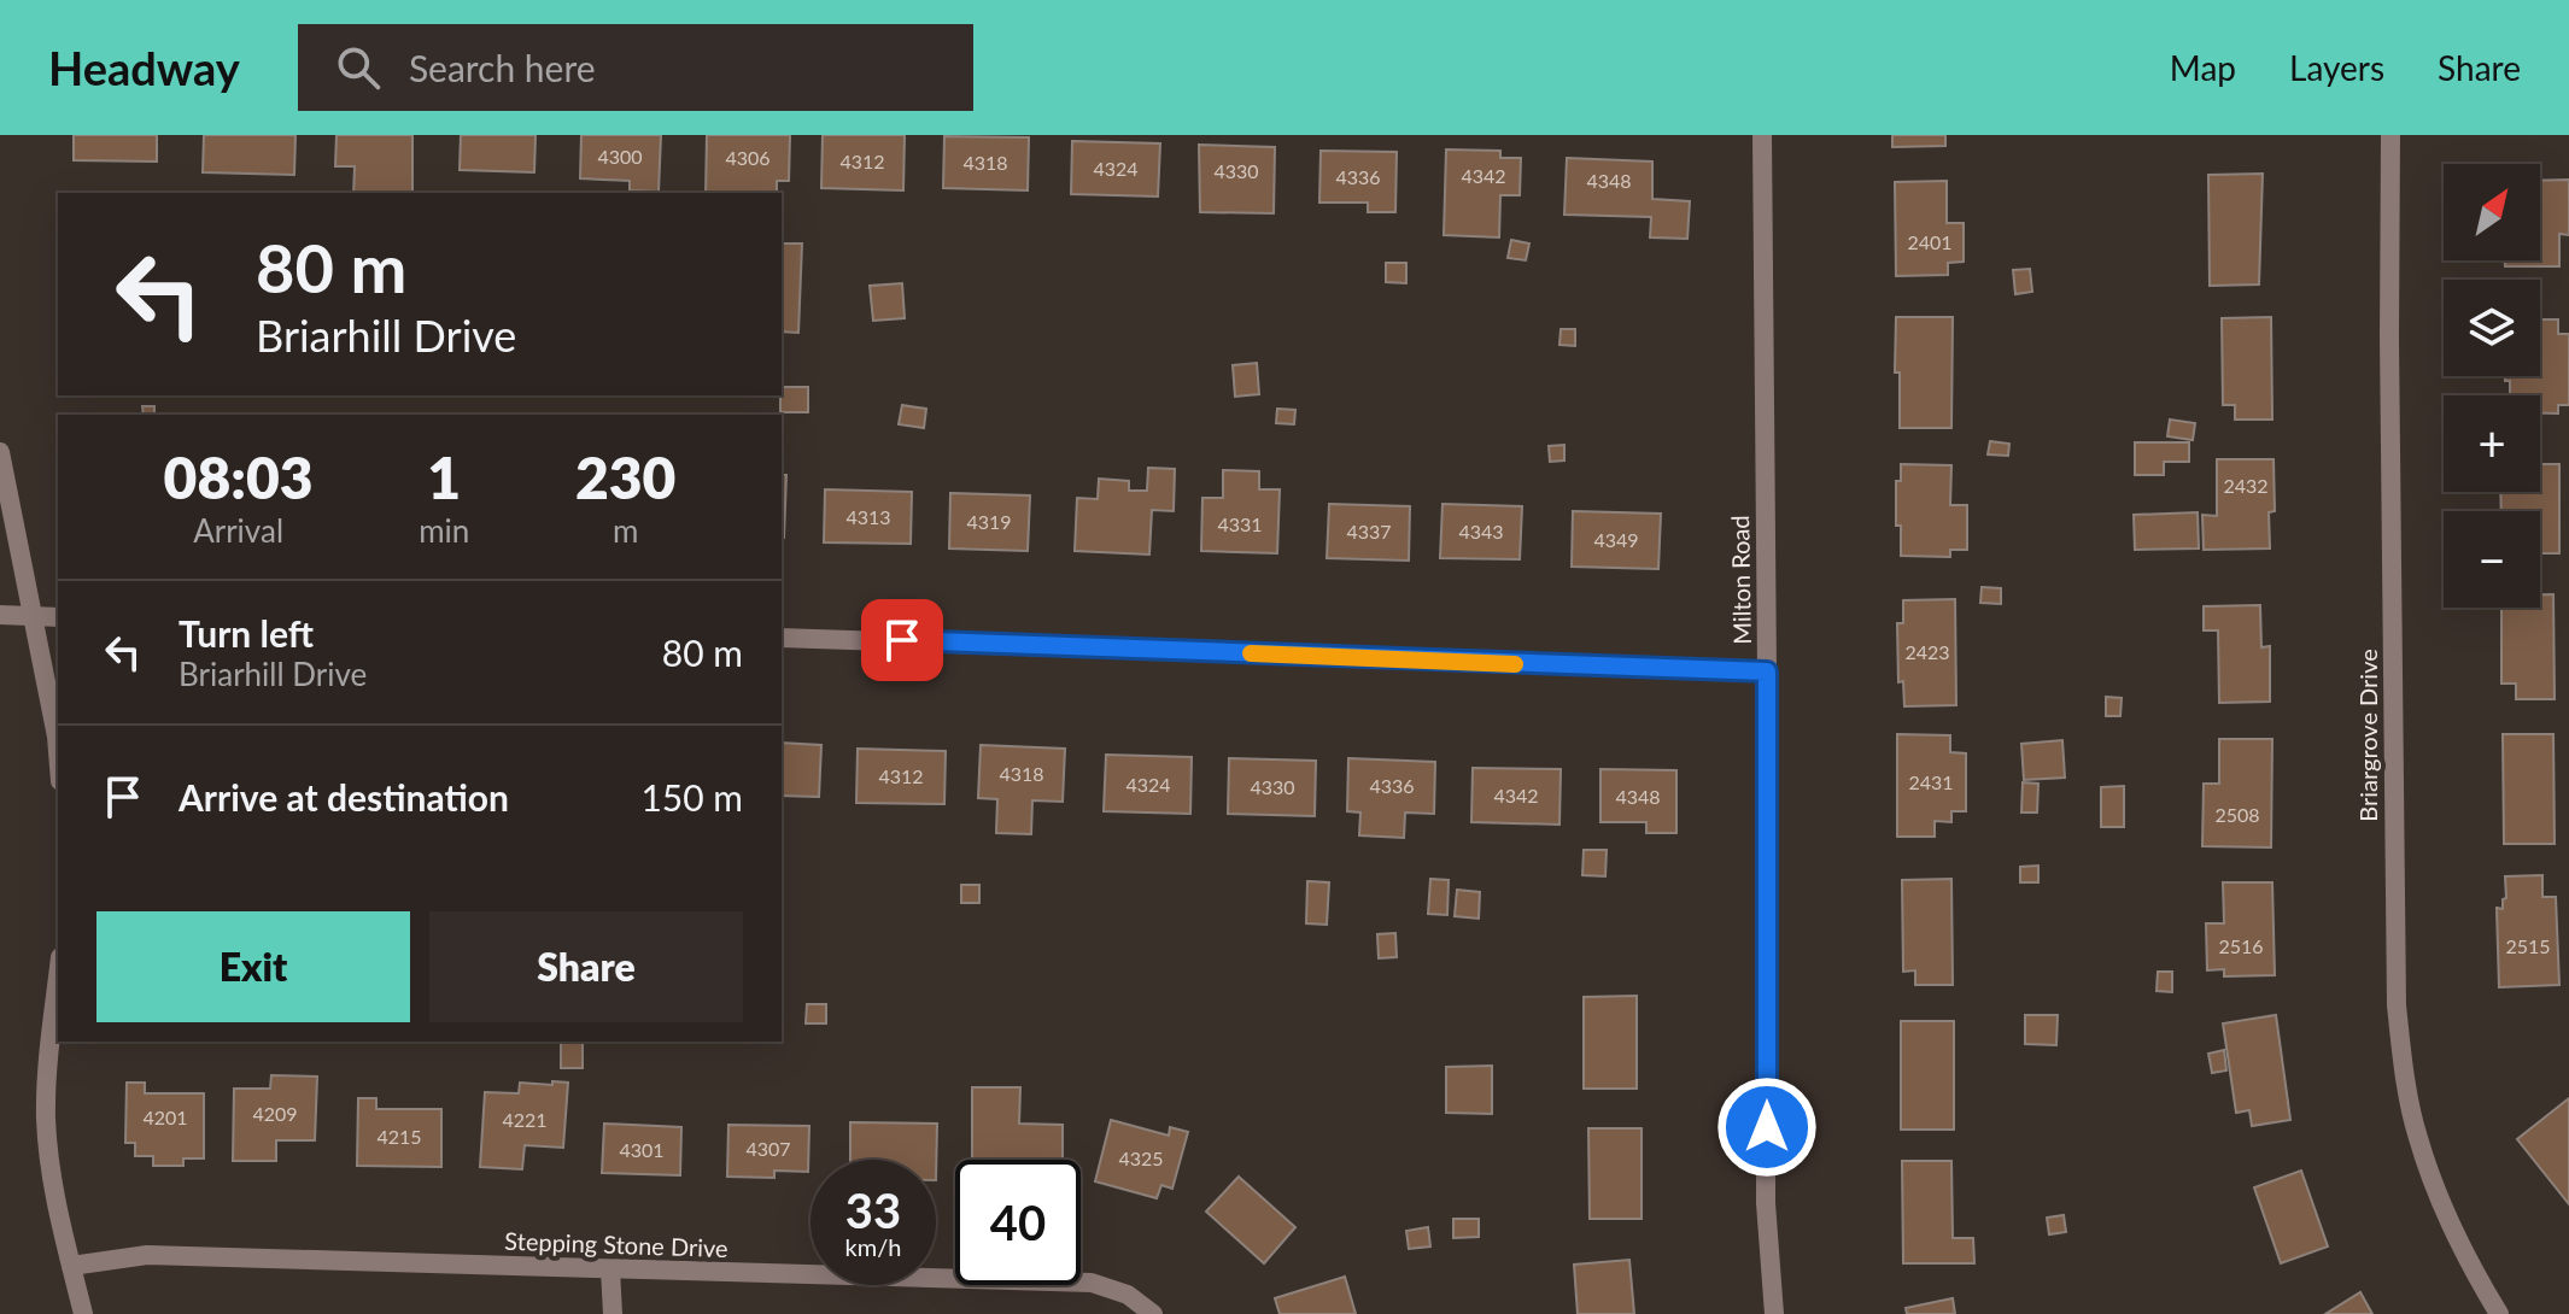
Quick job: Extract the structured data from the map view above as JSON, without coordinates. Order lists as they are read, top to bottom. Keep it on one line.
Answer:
{"streets":{"street":["Milton Road","Briargrove Drive","Stepping Stone Drive"]},"house_numbers":["4300","4306","4312","4318","4324","4330","4342","4336","4348","2401","2432","4313","4319","4331","4337","4343","4349","2423","4318","4312","2431","4324","4336","4330","4342","4348","2508","2516","2515","4209","4201","4221","4215","4307","4301","4325"],"north":"top right","page":{"header":"Headway","search":"Search here","nav":["Map","Layers","Share"],"map_buttons":["+","−"],"turn":["80 m","Briarhill Drive"],"eta":["08:03","Arrival","1","min","230","m"],"list":[{"name":"Turn left","note":"Briarhill Drive","value":"80 m"},{"name":"Arrive at destination","value":"150 m"}],"buttons":["Exit","Share"],"speed":"33 km/h","limit":"40"}}
